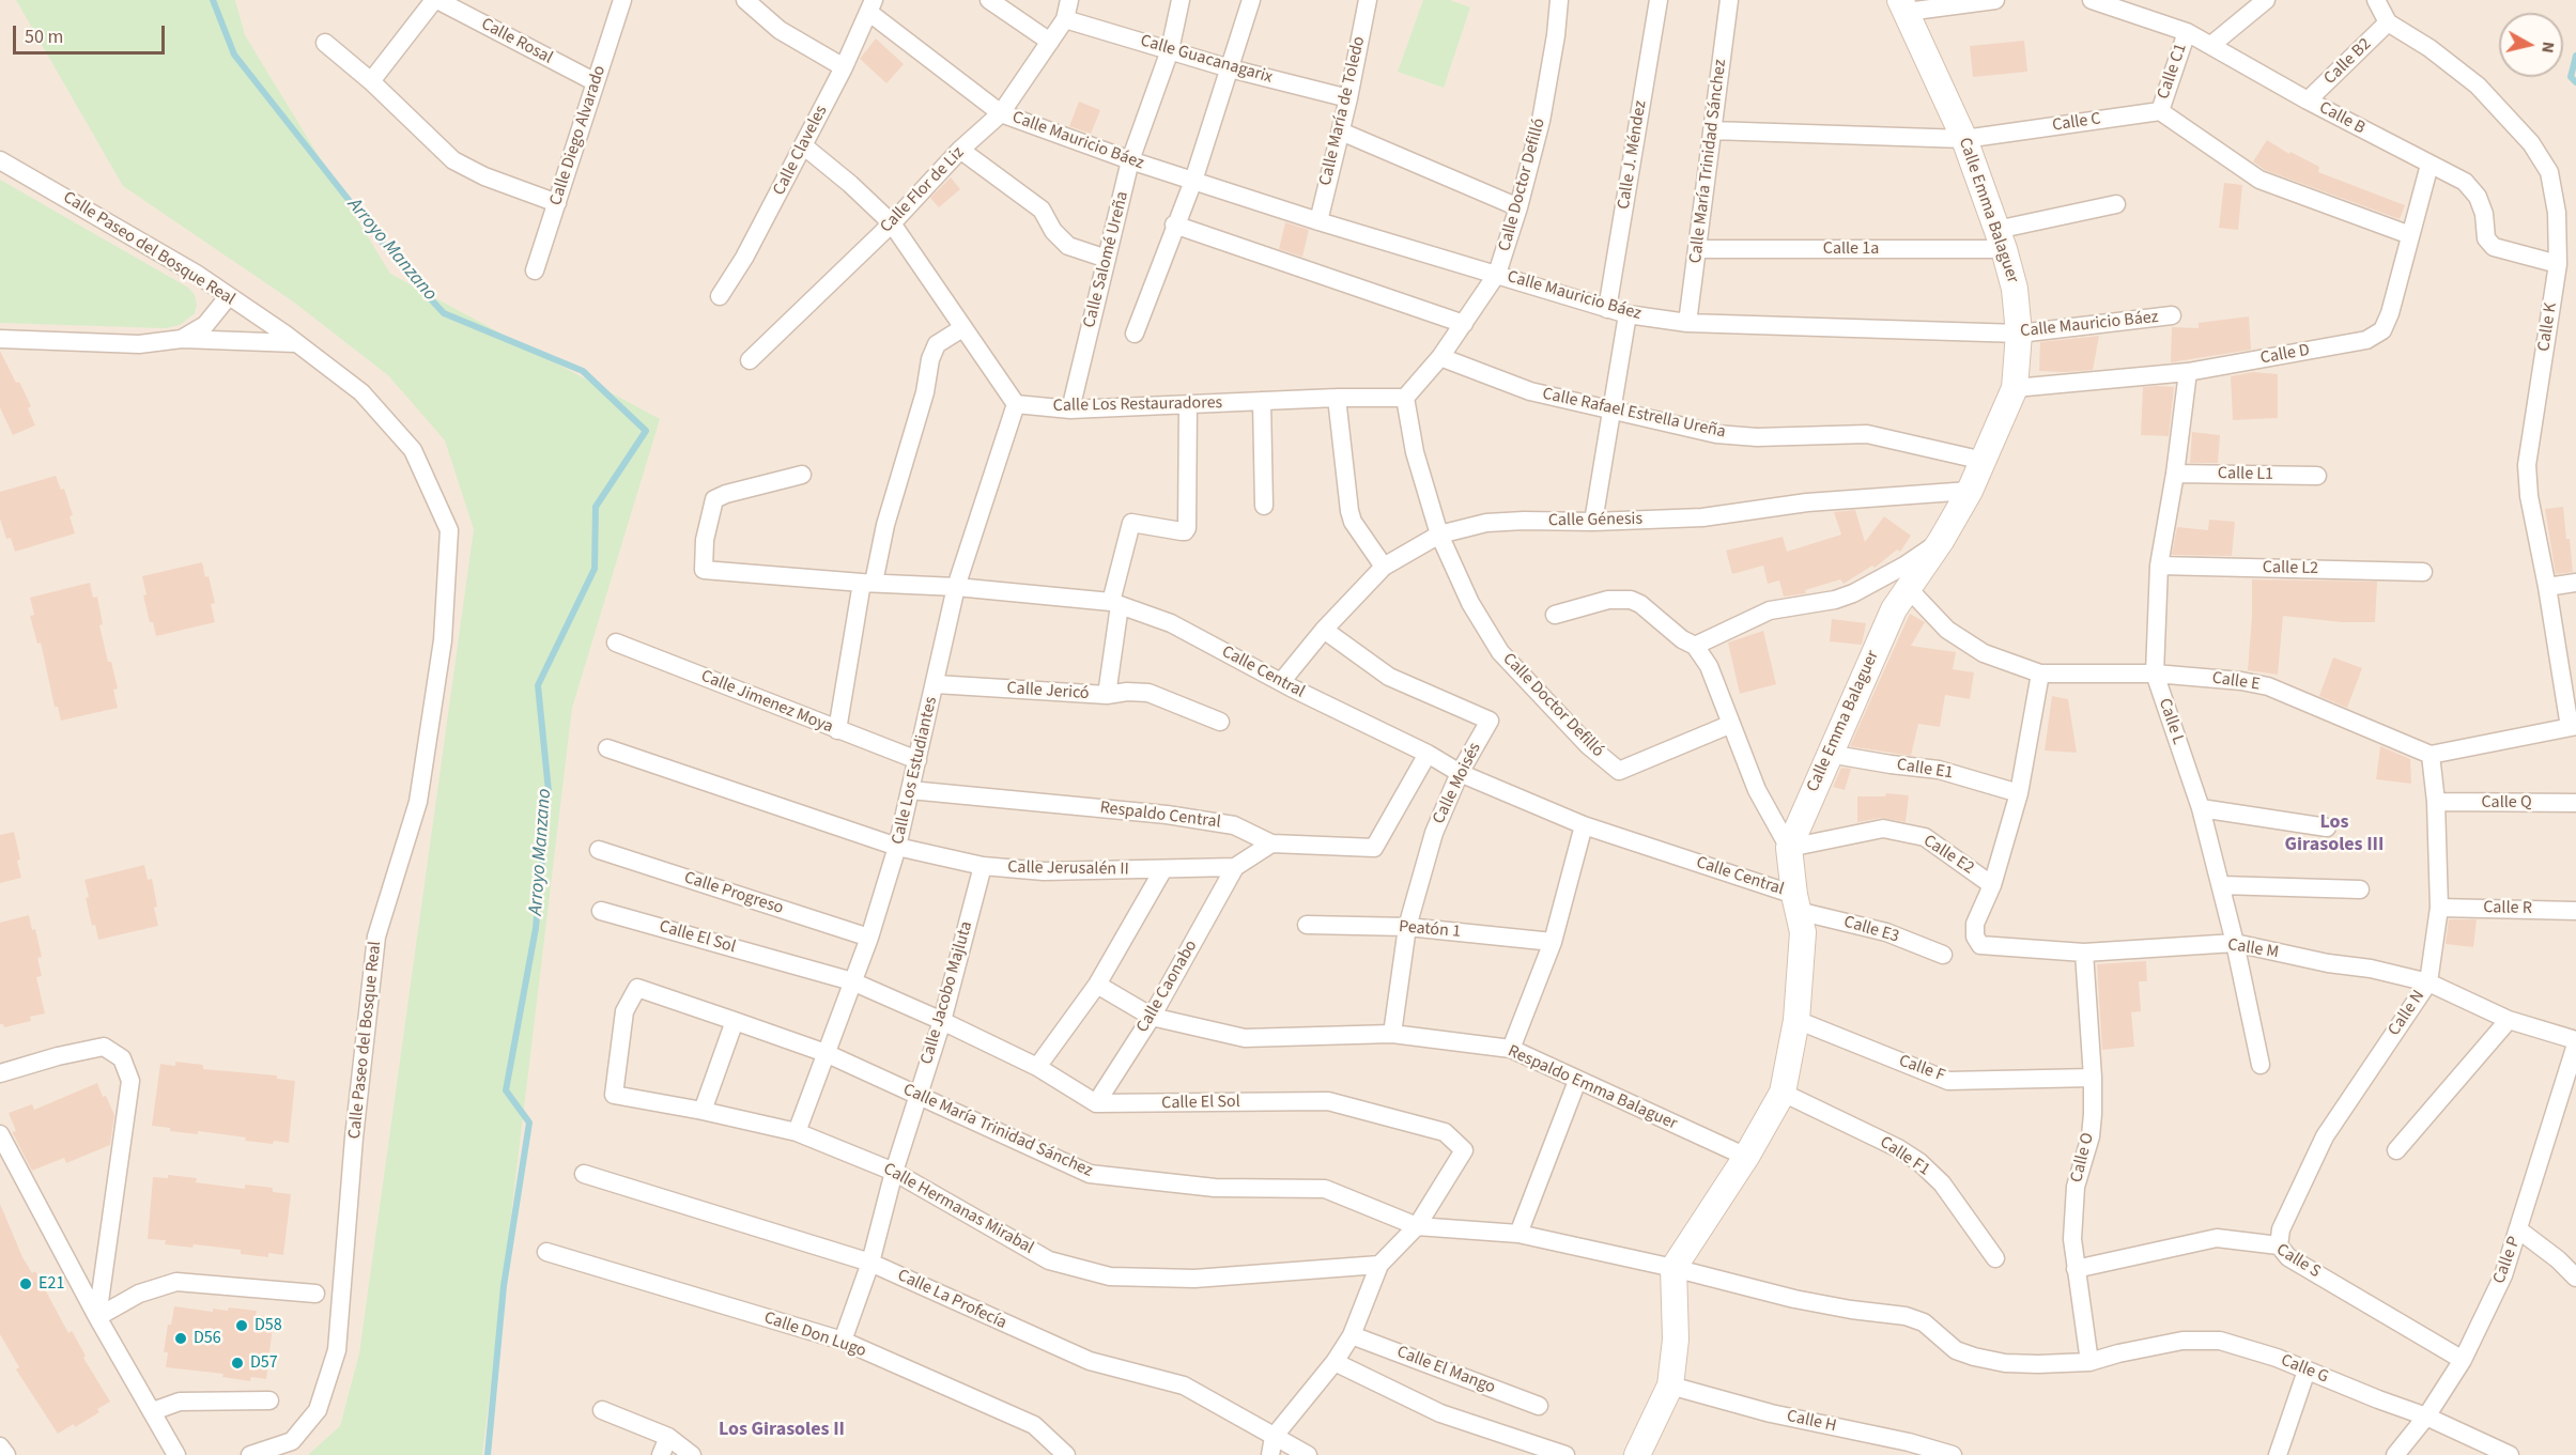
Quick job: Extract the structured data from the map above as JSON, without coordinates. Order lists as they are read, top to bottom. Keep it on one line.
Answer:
{"streets":{"street":["Calle Rosal","Calle Guacanagarix","Calle B2","Calle C1","Calle María de Toledo","Calle B","Calle C","Calle Diego Alvarado","Calle Mauricio Báez","Calle Claveles","Calle J. Méndez","Calle María Trinidad Sánchez","Calle Doctor Defilló","Calle Flor de Liz","Calle Emma Balaguer","Calle Paseo del Bosque Real","Calle 1a","Calle Salomé Ureña","Calle K","Calle D","Calle Los Restauradores","Calle Rafael Estrella Ureña","Calle L1","Calle Génesis","Calle L2","Calle Central","Calle E","Calle Jericó","Calle Jimenez Moya","Calle L","Calle E1","Calle Los Estudiantes","Calle Moisés","Calle Q","Respaldo Central","Calle E2","Calle Jerusalén II","Calle Progreso","Calle R","Peatón 1","Calle E3","Calle El Sol","Calle M","Calle Caonabo","Calle Jacobo Majluta","Calle N","Calle F","Respaldo Emma Balaguer","Calle F1","Calle O","Calle Hermanas Mirabal","Calle P","Calle S","Calle La Profecía","Calle Don Lugo","Calle G","Calle El Mango","Calle H"]},"crossings":[["Calle Rosal","Calle Diego Alvarado"],["Calle Guacanagarix","Calle María de Toledo"],["Calle Guacanagarix","Calle Flor de Liz"],["Calle Guacanagarix","Calle Salomé Ureña"],["Calle B2","Calle B"],["Calle B2","Calle K"],["Calle C1","Calle B"],["Calle C1","Calle C"],["Calle María de Toledo","Calle Mauricio Báez"],["Calle B","Calle K"],["Calle B","Calle D"],["Calle C","Calle María Trinidad Sánchez"],["Calle C","Calle Emma Balaguer"],["Calle Mauricio Báez","Calle Claveles"],["Calle Mauricio Báez","Calle J. Méndez"],["Calle Mauricio Báez","Calle María Trinidad Sánchez"],["Calle Mauricio Báez","Calle Doctor Defilló"],["Calle Mauricio Báez","Calle Flor de Liz"],["Calle Mauricio Báez","Calle Emma Balaguer"],["Calle Mauricio Báez","Calle Salomé Ureña"],["Calle María Trinidad Sánchez","Calle Emma Balaguer"],["Calle María Trinidad Sánchez","Calle 1a"],["Calle María Trinidad Sánchez","Calle Los Estudiantes"],["Calle María Trinidad Sánchez","Calle El Sol"],["Calle María Trinidad Sánchez","Calle Jacobo Majluta"],["Calle María Trinidad Sánchez","Calle Hermanas Mirabal"],["Calle María Trinidad Sánchez","Calle G"],["Calle Doctor Defilló","Calle Los Restauradores"],["Calle Doctor Defilló","Calle Rafael Estrella Ureña"],["Calle Doctor Defilló","Calle Génesis"],["Calle Emma Balaguer","Calle 1a"],["Calle Emma Balaguer","Calle D"],["Calle Emma Balaguer","Calle Rafael Estrella Ureña"],["Calle Emma Balaguer","Calle Génesis"],["Calle Emma Balaguer","Calle Central"],["Calle Emma Balaguer","Calle E"],["Calle Emma Balaguer","Calle E1"],["Calle Emma Balaguer","Calle E2"],["Calle Emma Balaguer","Calle E3"],["Calle Emma Balaguer","Calle F"],["Calle Emma Balaguer","Respaldo Emma Balaguer"],["Calle Emma Balaguer","Calle F1"],["Calle Emma Balaguer","Calle G"],["Calle Salomé Ureña","Calle Los Restauradores"],["Calle D","Calle L"],["Calle Los Restauradores","Calle Jericó"],["Calle Los Restauradores","Calle Los Estudiantes"],["Calle L1","Calle L"],["Calle Génesis","Calle Central"],["Calle Génesis","Calle Moisés"],["Calle L2","Calle L"],["Calle Central","Calle Jericó"],["Calle Central","Calle Los Estudiantes"],["Calle Central","Calle Moisés"],["Calle Central","Respaldo Central"],["Calle Central","Calle E3"],["Calle E","Calle L"],["Calle E","Calle N"],["Calle Jericó","Calle Los Estudiantes"],["Calle Jimenez Moya","Calle Los Estudiantes"],["Calle L","Calle M"],["Calle Los Estudiantes","Respaldo Central"],["Calle Los Estudiantes","Calle Jerusalén II"],["Calle Los Estudiantes","Calle Progreso"],["Calle Los Estudiantes","Calle El Sol"],["Calle Los Estudiantes","Calle Hermanas Mirabal"],["Calle Moisés","Peatón 1"],["Calle Moisés","Respaldo Emma Balaguer"],["Calle Q","Calle N"],["Calle E2","Calle M"],["Calle Jerusalén II","Calle Caonabo"],["Calle Jerusalén II","Calle Jacobo Majluta"],["Calle R","Calle N"],["Calle El Sol","Calle Caonabo"],["Calle El Sol","Calle Jacobo Majluta"],["Calle El Sol","Calle Hermanas Mirabal"],["Calle El Sol","Calle La Profecía"],["Calle El Sol","Calle El Mango"],["Calle M","Calle N"],["Calle M","Calle O"],["Calle M","Calle P"],["Calle Caonabo","Respaldo Emma Balaguer"],["Calle Jacobo Majluta","Calle Hermanas Mirabal"],["Calle Jacobo Majluta","Calle La Profecía"],["Calle Jacobo Majluta","Calle Don Lugo"],["Calle N","Calle S"],["Calle F","Calle O"],["Calle O","Calle S"],["Calle O","Calle G"],["Calle P","Calle S"],["Calle P","Calle G"]],"districts":["Los Girasoles III","Los Girasoles II"],"water":["Arroyo Manzano"],"places":["E21","D58","D56","D57"],"scale_bar":"50 m","north":"right"}
